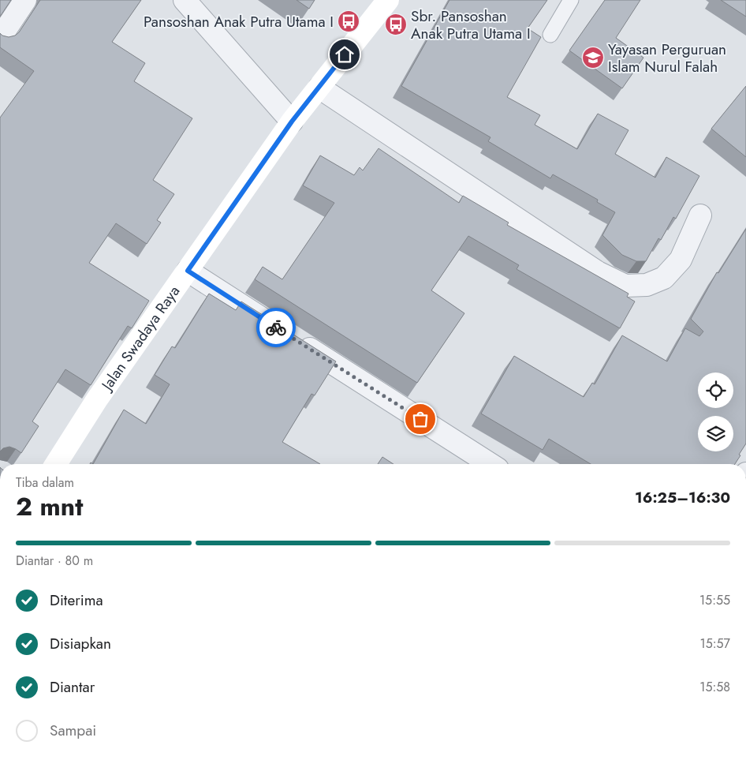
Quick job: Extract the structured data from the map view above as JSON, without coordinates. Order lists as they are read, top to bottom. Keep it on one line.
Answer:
{"streets":{"street":["Jalan Swadaya Raya"]},"places":{"bus stop":["Pansoshan Anak Putra Utama I","Sbr. Pansoshan Anak Putra Utama I"],"school or university":["Yayasan Perguruan Islam Nurul Falah"]},"page":{"heading":["2 mnt","Tiba dalam","16:25–16:30"],"bar":"Diantar · 80 m","list":[["Diterima","15:55"],["Disiapkan","15:57"],["Diantar","15:58"],"Sampai"]}}
